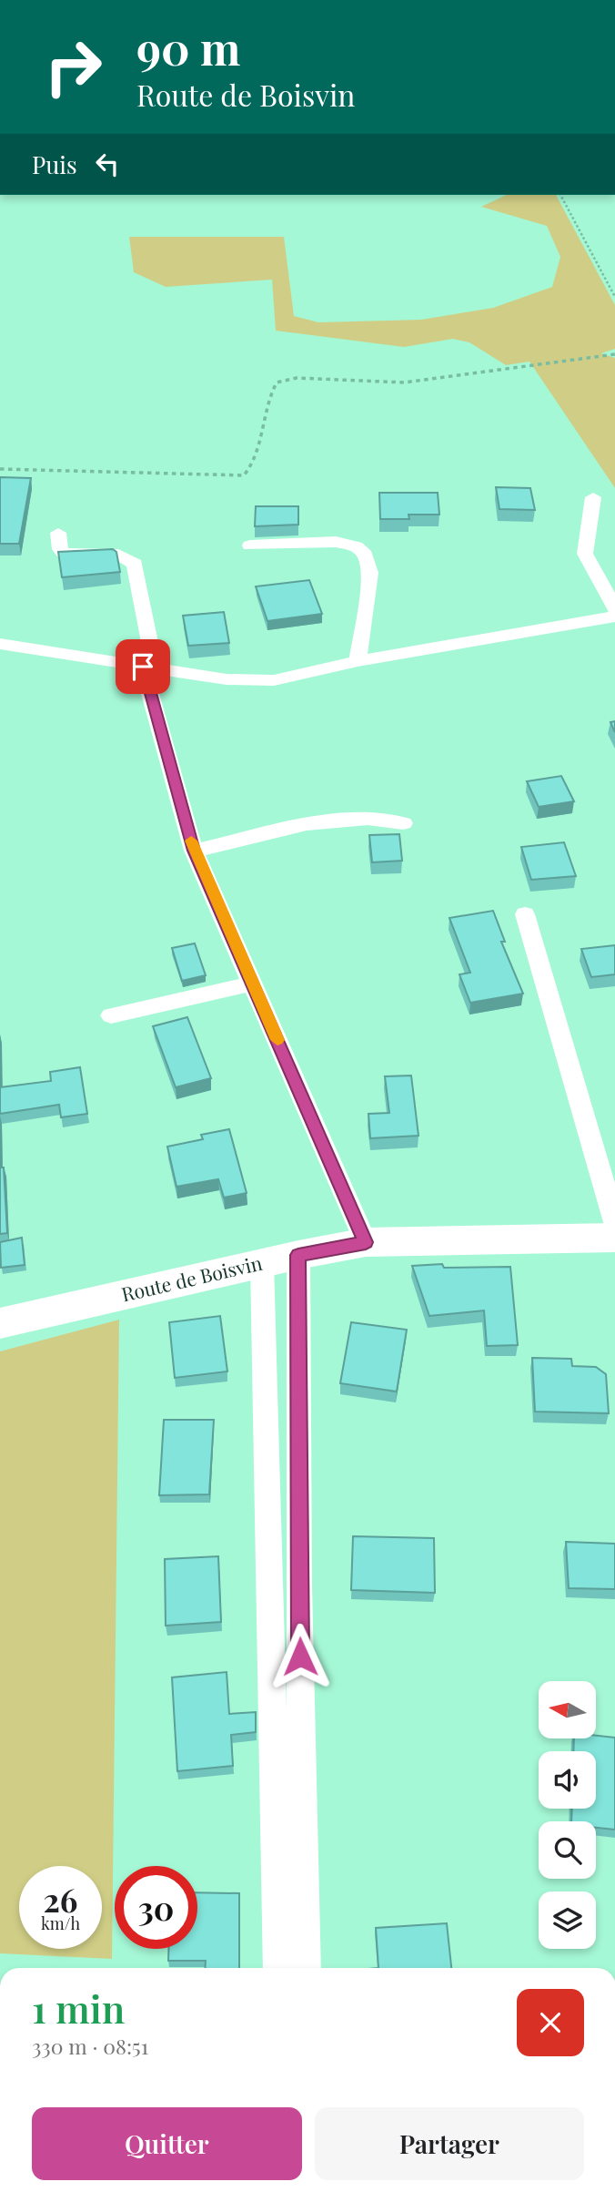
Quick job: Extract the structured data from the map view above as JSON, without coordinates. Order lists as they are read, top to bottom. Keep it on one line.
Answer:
{"streets":{"main road":["Route de Boisvin"]},"north":"left","page":{"turn":["90 m","Route de Boisvin"],"then":"Puis","speed":"26 km/h","limit":"30","heading":["1 min","330 m · 08:51"],"buttons":["Quitter","Partager"]}}
